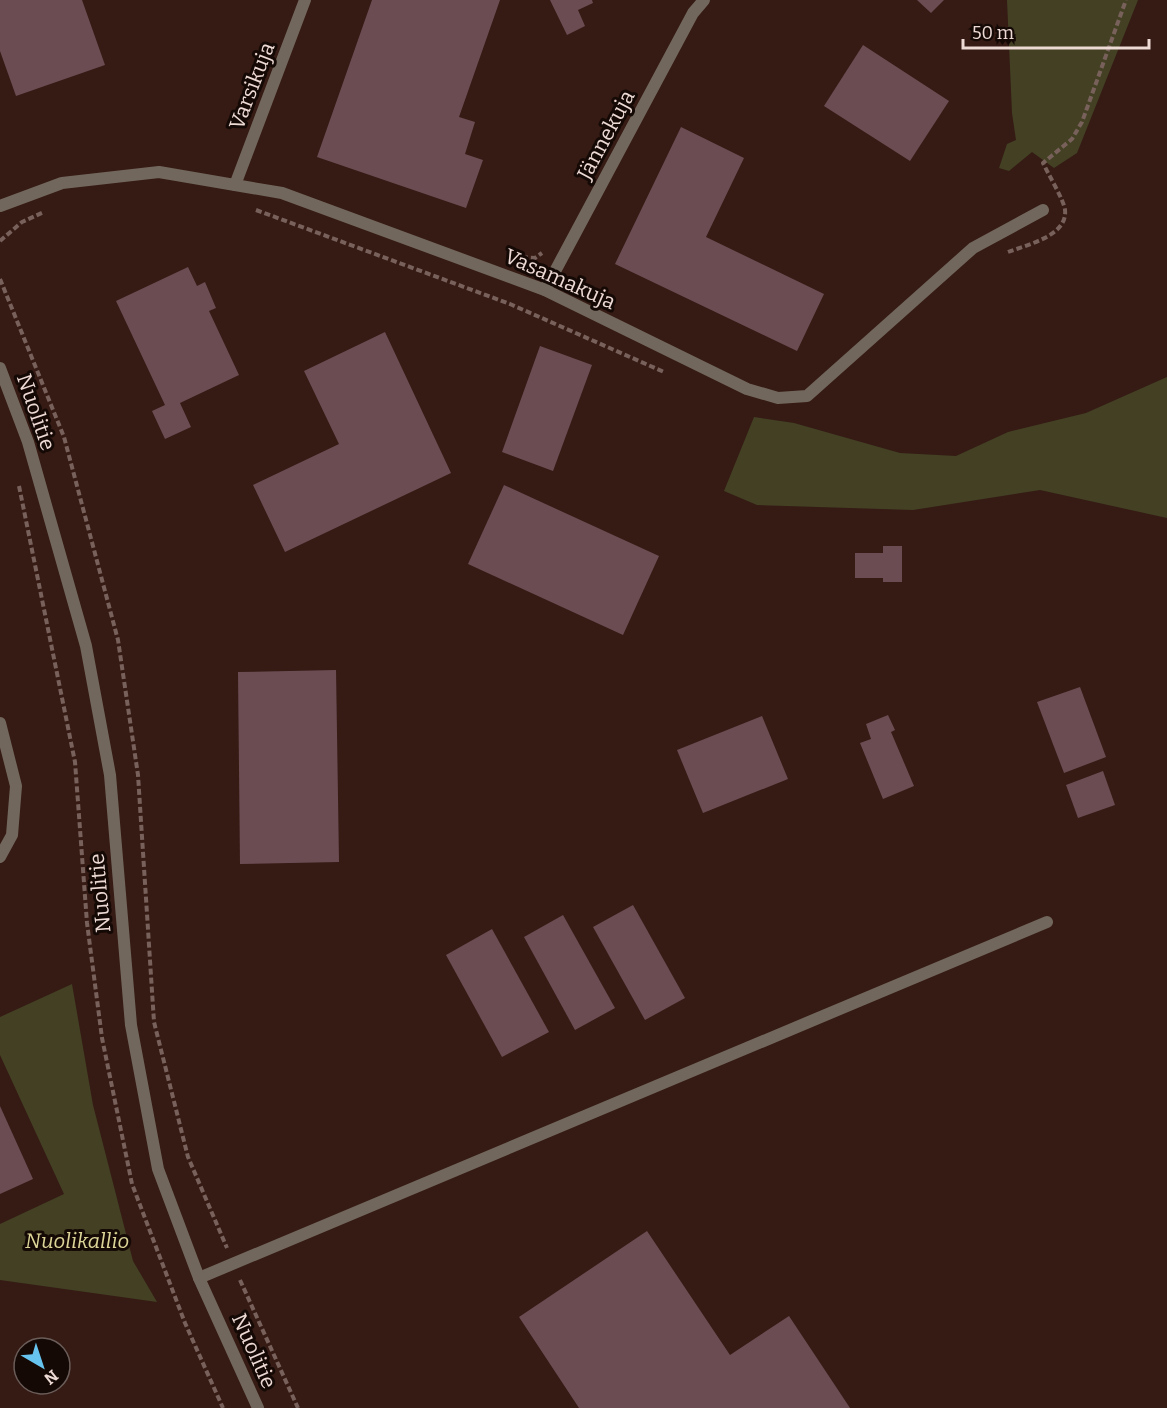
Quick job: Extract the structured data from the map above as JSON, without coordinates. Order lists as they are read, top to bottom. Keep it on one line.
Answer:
{"streets":{"street":["Varsikuja","Jännekuja","Vasamakuja","Nuolitie"]},"crossings":[["Varsikuja","Vasamakuja"],["Jännekuja","Vasamakuja"]],"parks":["Nuolikallio"],"scale_bar":"50 m","north":"bottom right"}
